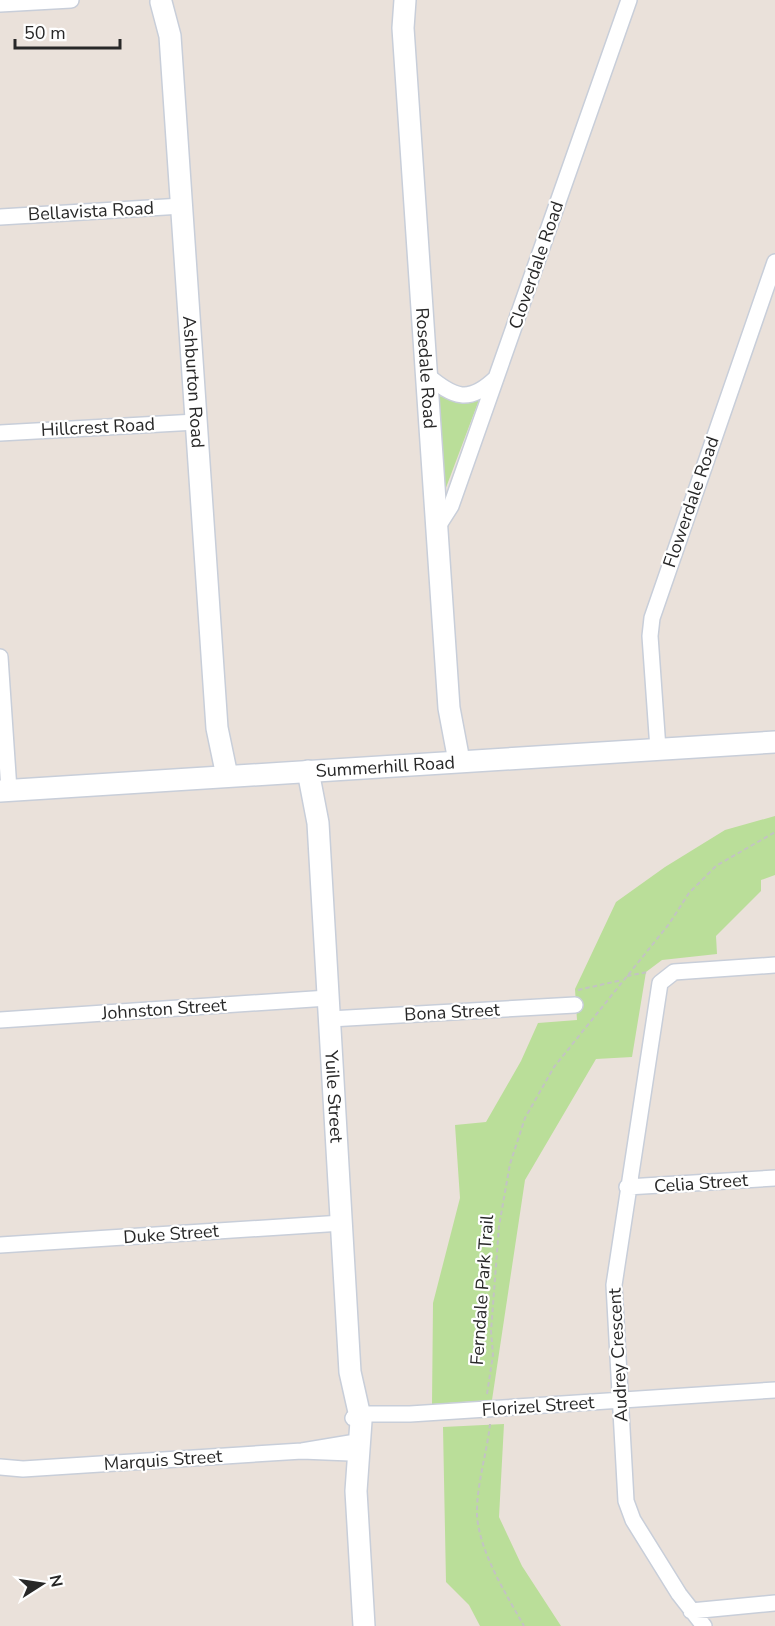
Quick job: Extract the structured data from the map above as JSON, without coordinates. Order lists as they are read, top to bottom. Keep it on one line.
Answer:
{"streets":{"street":["Bellavista Road","Cloverdale Road","Rosedale Road","Ashburton Road","Hillcrest Road","Flowerdale Road","Summerhill Road","Johnston Street","Bona Street","Yuile Street","Celia Street","Duke Street","Audrey Crescent","Florizel Street","Marquis Street"],"path":["Ferndale Park Trail"]},"crossings":[["Bellavista Road","Ashburton Road"],["Cloverdale Road","Rosedale Road"],["Rosedale Road","Summerhill Road"],["Ashburton Road","Hillcrest Road"],["Ashburton Road","Summerhill Road"],["Flowerdale Road","Summerhill Road"],["Summerhill Road","Yuile Street"],["Johnston Street","Bona Street"],["Johnston Street","Yuile Street"],["Bona Street","Yuile Street"],["Yuile Street","Duke Street"],["Yuile Street","Florizel Street"],["Yuile Street","Marquis Street"],["Celia Street","Audrey Crescent"],["Ferndale Park Trail","Florizel Street"],["Audrey Crescent","Florizel Street"]],"scale_bar":"50 m","north":"right"}
